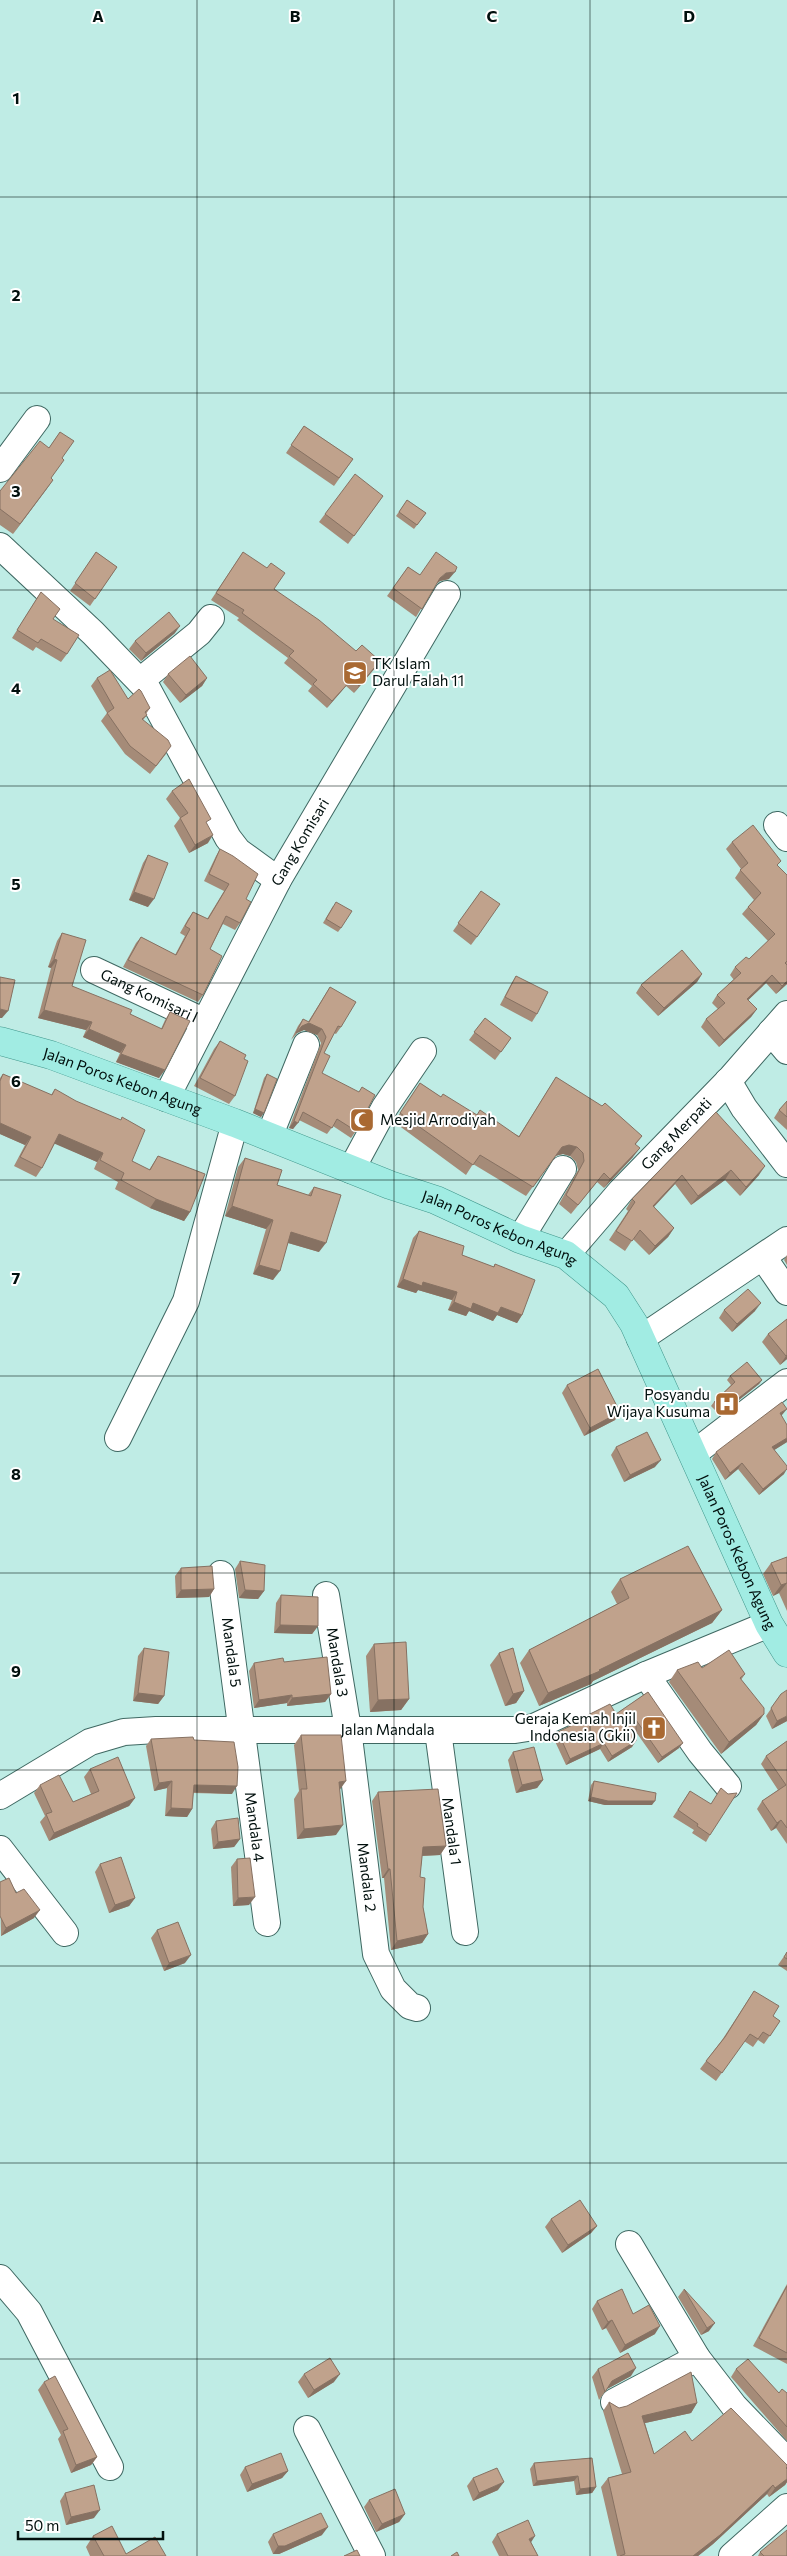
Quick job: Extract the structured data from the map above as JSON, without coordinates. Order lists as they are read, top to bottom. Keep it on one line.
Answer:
{"streets":{"main road":["Jalan Poros Kebon Agung"],"street":["Gang Komisari","Gang Komisari I","Gang Merpati","Mandala 5","Mandala 3","Jalan Mandala","Mandala 4","Mandala 1","Mandala 2"]},"crossings":[["Gang Komisari","Gang Komisari I"],["Gang Komisari","Jalan Poros Kebon Agung"],["Jalan Poros Kebon Agung","Gang Merpati"],["Jalan Poros Kebon Agung","Jalan Mandala"],["Mandala 5","Jalan Mandala"],["Mandala 5","Mandala 4"],["Mandala 3","Jalan Mandala"],["Mandala 3","Mandala 2"],["Jalan Mandala","Mandala 4"],["Jalan Mandala","Mandala 1"],["Jalan Mandala","Mandala 2"]],"places":{"school or university":["TK Islam Darul Falah 11"],"mosque":["Mesjid Arrodiyah"],"hospital":["Posyandu Wijaya Kusuma"],"church":["Geraja Kemah Injil Indonesia (Gkii)"]},"scale_bar":"50 m","grid":{"columns":["A","B","C","D"],"rows":["1","2","3","4","5","6","7","8","9"]}}
